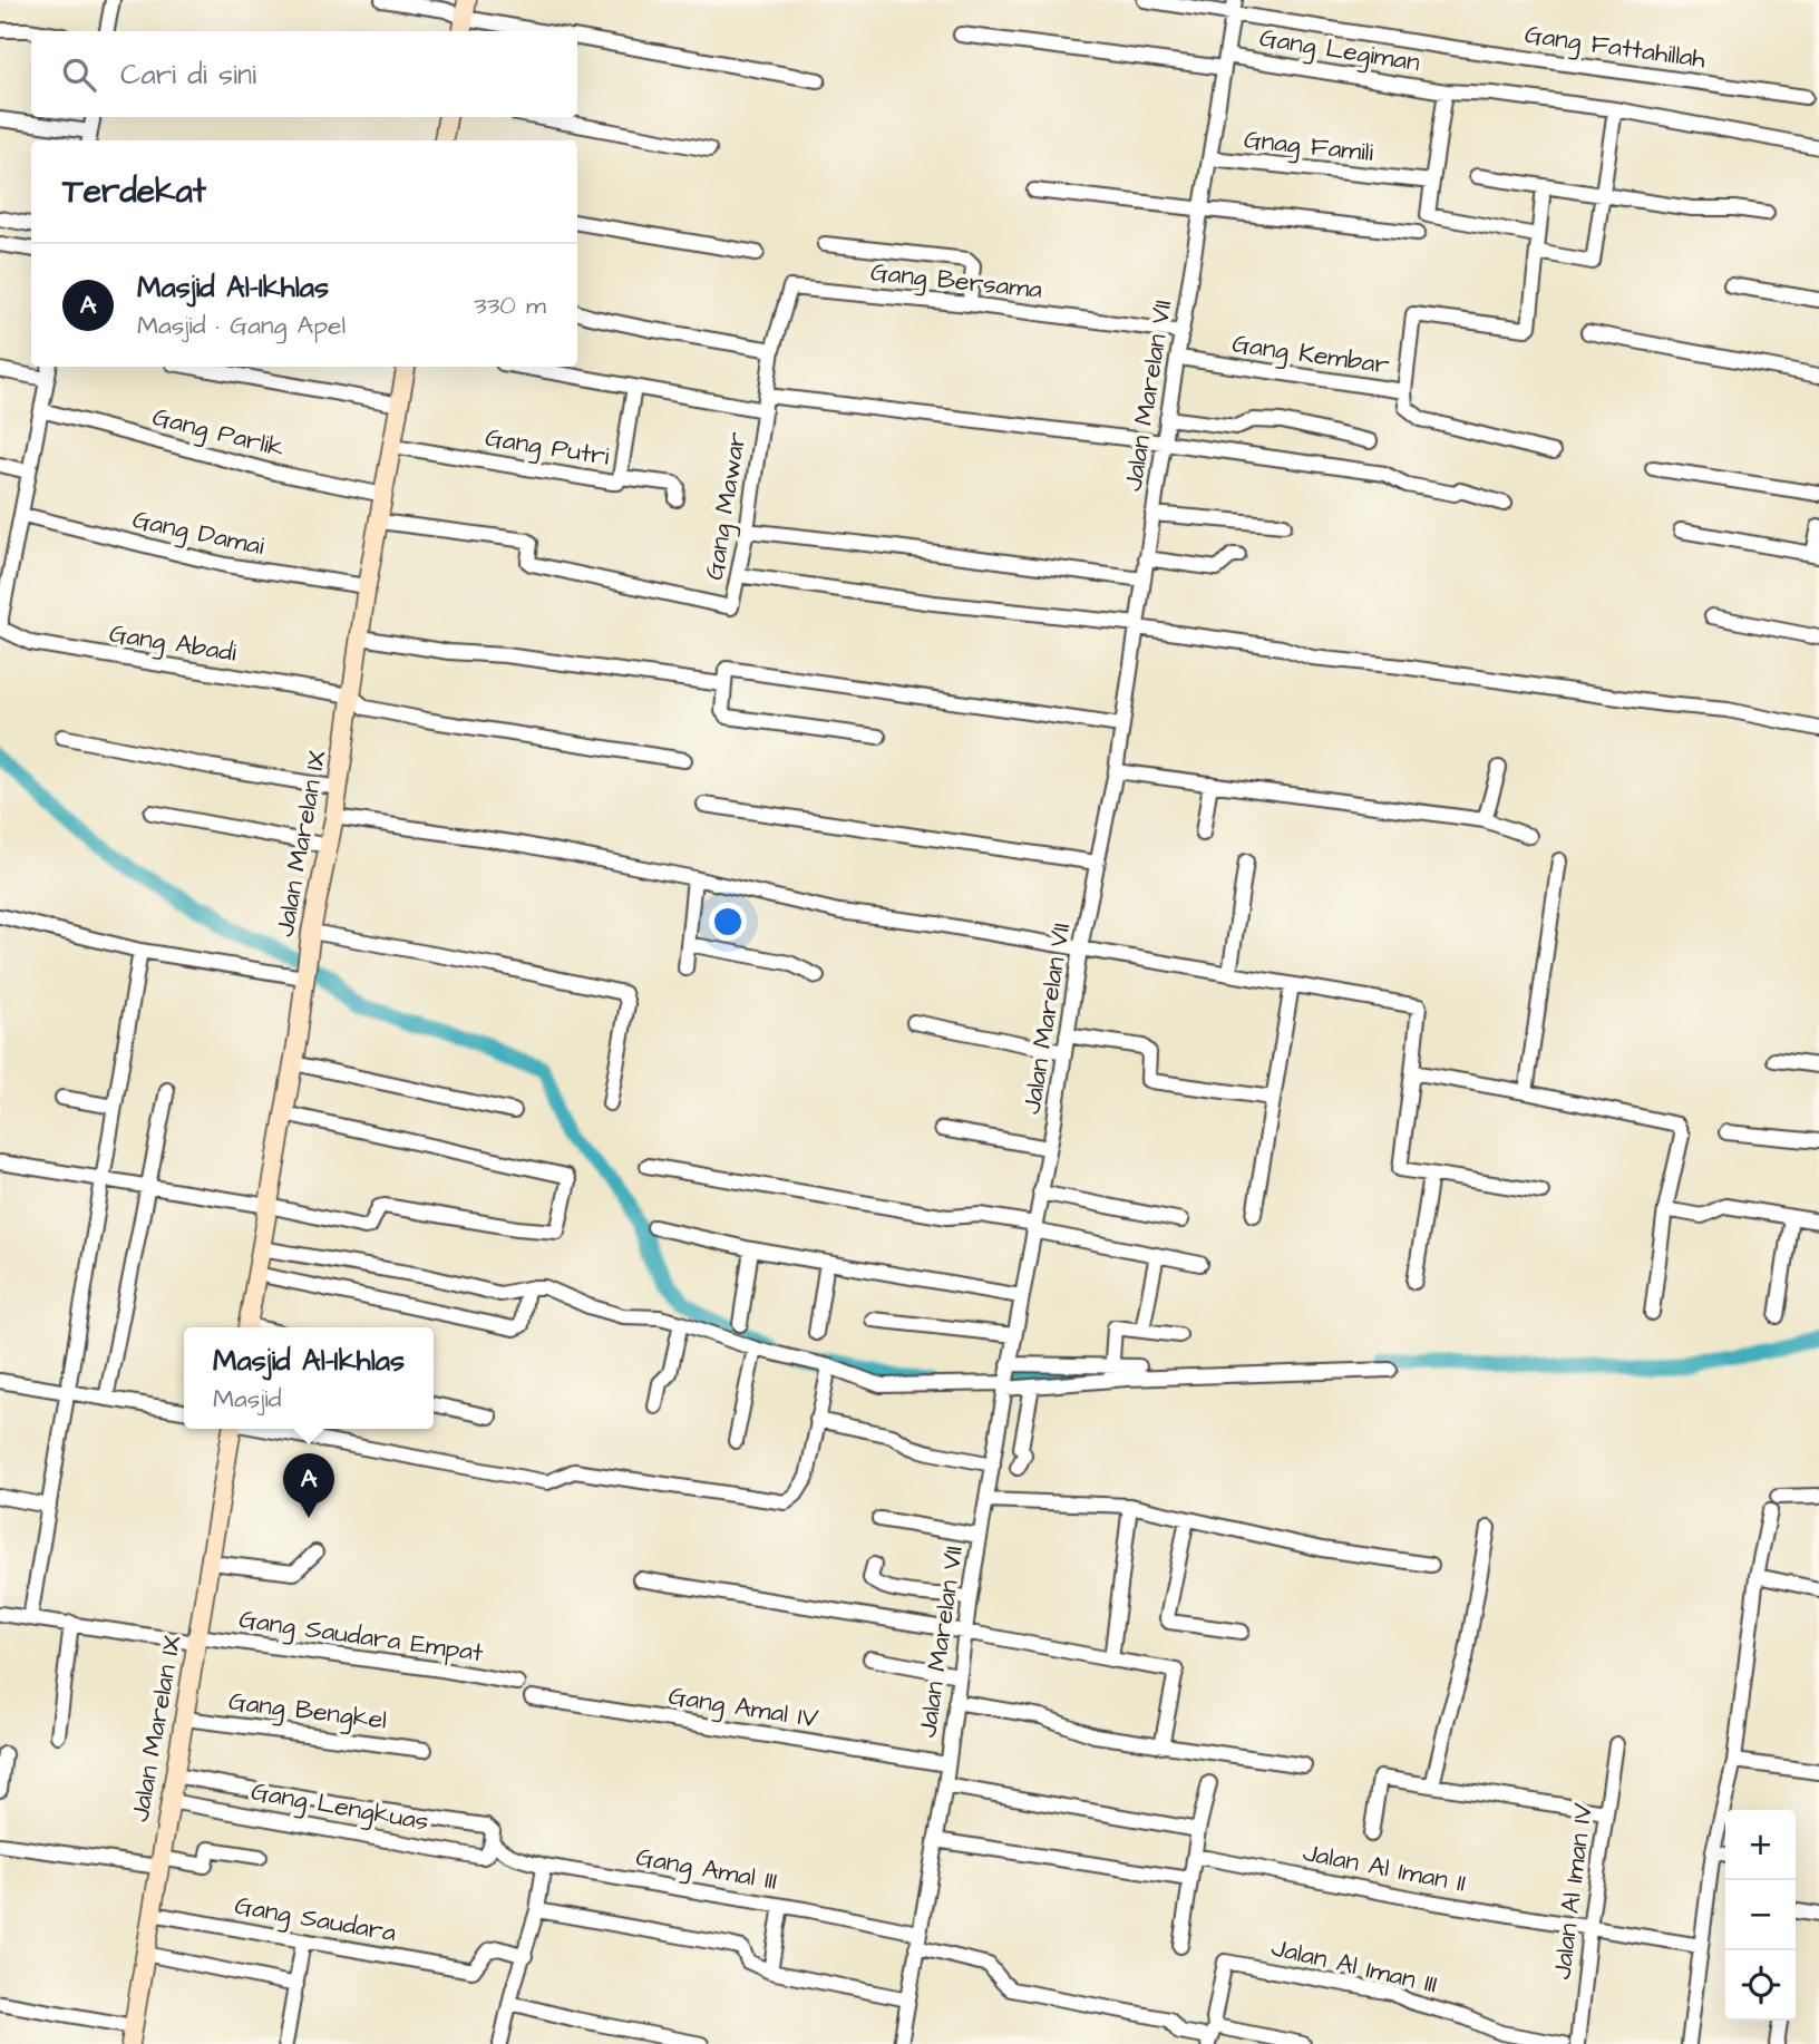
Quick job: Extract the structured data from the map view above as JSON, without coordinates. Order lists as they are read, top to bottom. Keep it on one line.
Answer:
{"streets":{"main road":["Jalan Marelan IX"],"street":["Gang Fattahillah","Gang Legiman","Gnag Famili","Gang Bersama","Gang Kembar","Jalan Marelan VII","Gang Parlik","Gang Putri","Gang Mawar","Gang Damai","Gang Abadi","Gang Saudara Empat","Gang Amal IV","Gang Bengkel","Gang Lengkuas","Jalan Al Iman II","Gang Amal III","Jalan Al Iman IV","Gang Saudara","Jalan Al Iman III"]},"crossings":[["Gang Fattahillah","Jalan Marelan VII"],["Gang Legiman","Jalan Marelan VII"],["Gnag Famili","Jalan Marelan VII"],["Gang Bersama","Jalan Marelan VII"],["Gang Bersama","Gang Mawar"],["Gang Kembar","Jalan Marelan VII"],["Jalan Marelan VII","Gang Amal IV"],["Jalan Marelan VII","Gang Amal III"],["Gang Parlik","Jalan Marelan IX"],["Gang Putri","Jalan Marelan IX"],["Gang Mawar","Jalan Marelan IX"],["Gang Damai","Jalan Marelan IX"],["Gang Abadi","Jalan Marelan IX"],["Jalan Marelan IX","Gang Saudara Empat"],["Jalan Marelan IX","Gang Bengkel"],["Jalan Marelan IX","Gang Lengkuas"],["Jalan Marelan IX","Gang Amal III"],["Jalan Marelan IX","Gang Saudara"],["Gang Lengkuas","Gang Amal III"],["Jalan Al Iman II","Jalan Al Iman IV"],["Gang Amal III","Jalan Al Iman III"]],"page":{"search":"Cari di sini","heading":"Terdekat","list":[{"mark":"A","name":"Masjid Al-Ikhlas","note":"Masjid · Gang Apel","value":"330 m"}],"popup":["Masjid Al-Ikhlas","Masjid"],"pins":"A","map_buttons":["+","−"]}}
